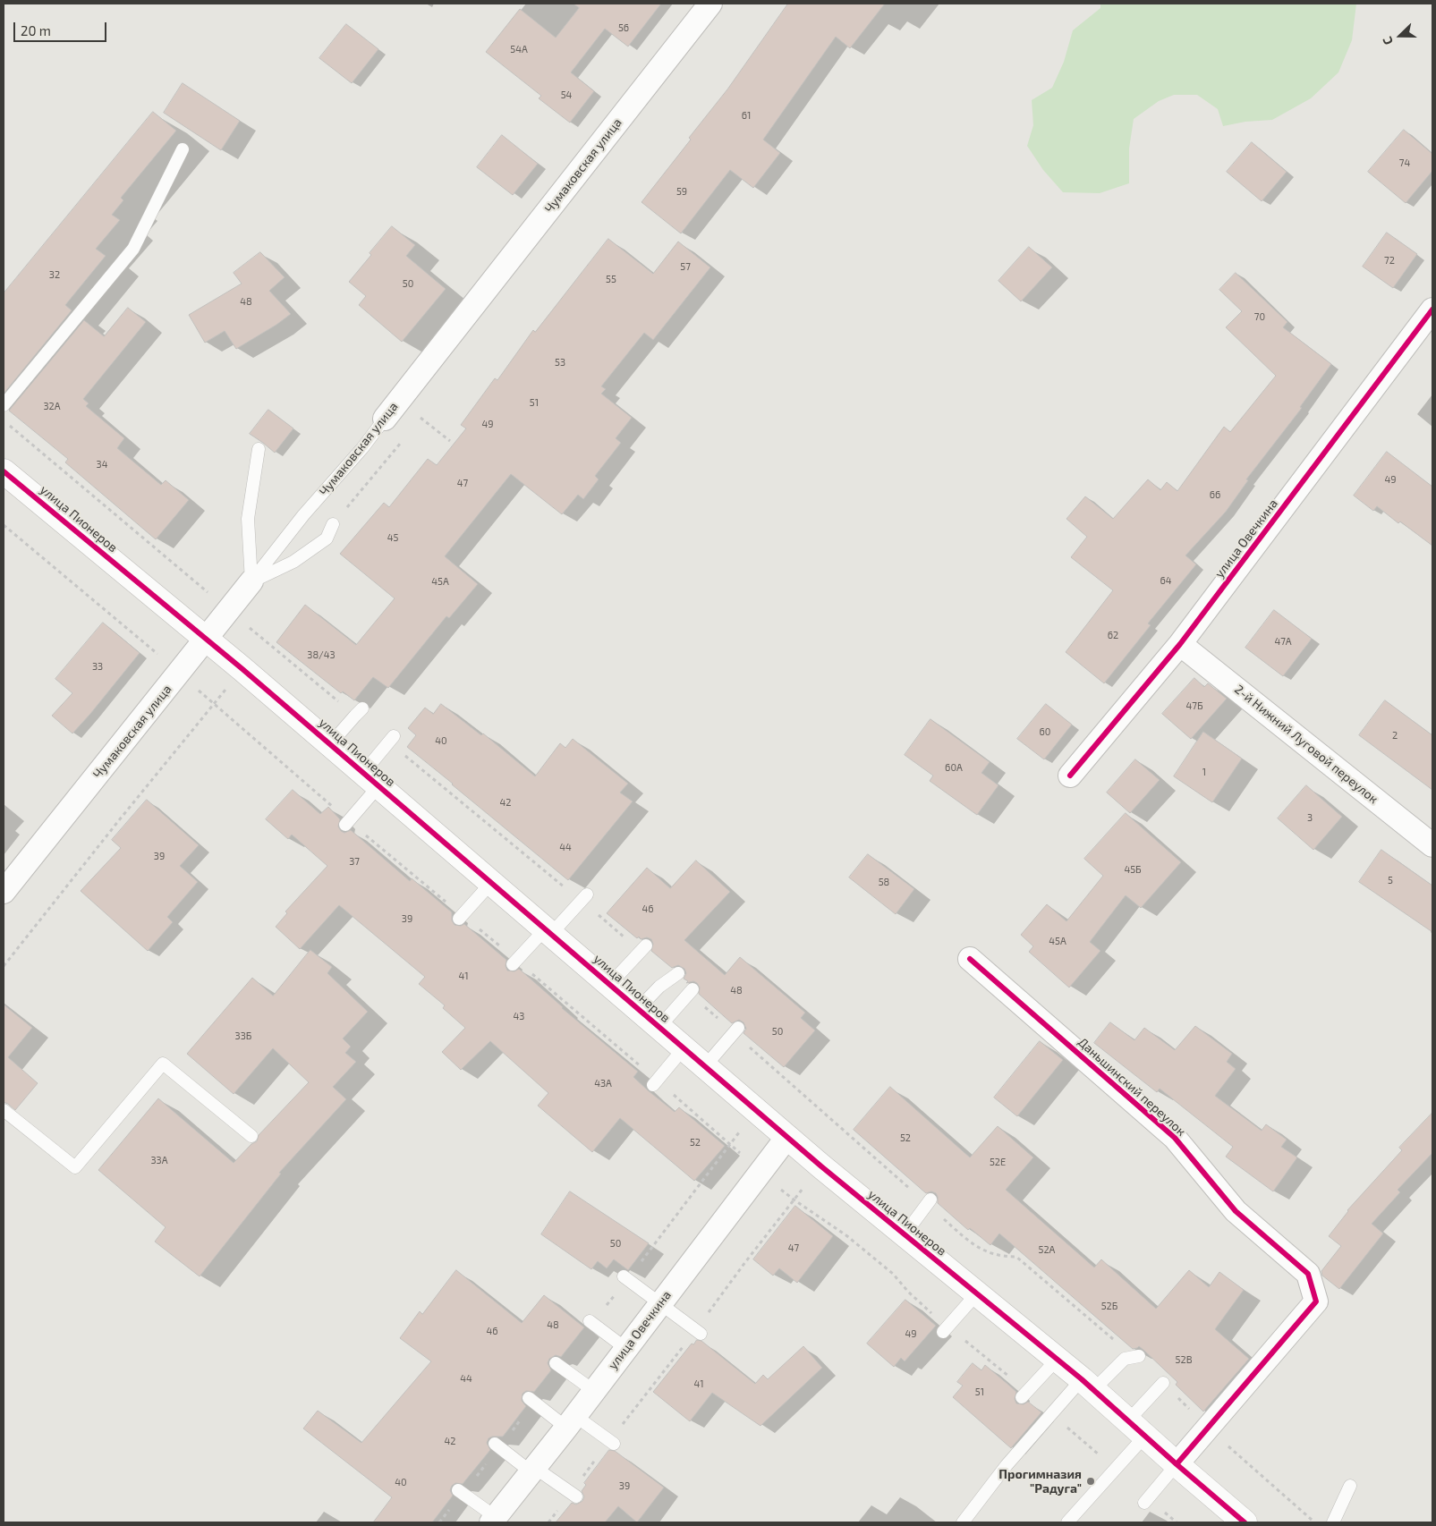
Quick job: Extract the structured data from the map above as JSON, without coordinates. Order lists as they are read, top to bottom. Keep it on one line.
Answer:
{"streets":{"street":["Чумаковская улица","улица Пионеров","улица Овечкина","2-й Нижний Луговой переулок","Даньшинский переулок"]},"crossings":[["Чумаковская улица","улица Пионеров"],["улица Пионеров","улица Овечкина"],["улица Пионеров","Даньшинский переулок"],["улица Овечкина","2-й Нижний Луговой переулок"]],"places":["Прогимназия \"Радуга\""],"house_numbers":["56","54А","54","61","74","59","72","57","32","55","50","48","70","53","51","32А","49","34","49","47","66","45","64","45А","62","47А","38/43","33","47Б","60","2","40","60А","1","42","3","44","39","37","45Б","5","58","46","39","45А","41","48","43","50","33Б","43А","52","52","33А","52Е","50","47","52А","52Б","48","46","49","52В","44","41","51","42","40","39"],"scale_bar":"20 m","north":"left"}
